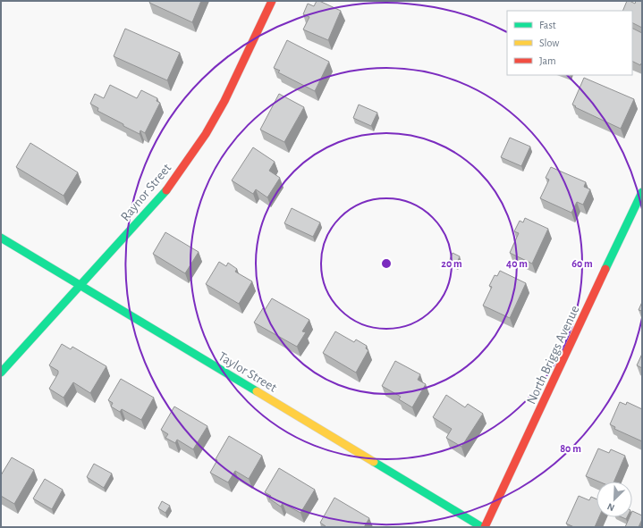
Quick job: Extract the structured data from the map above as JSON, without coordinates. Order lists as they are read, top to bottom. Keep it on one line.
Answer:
{"streets":{"street":["Raynor Street","North Briggs Avenue","Taylor Street"]},"crossings":[["Raynor Street","Taylor Street"]],"legend":["Fast","Slow","Jam"],"north":"bottom left","rings":["20 m","40 m","60 m","80 m"]}
